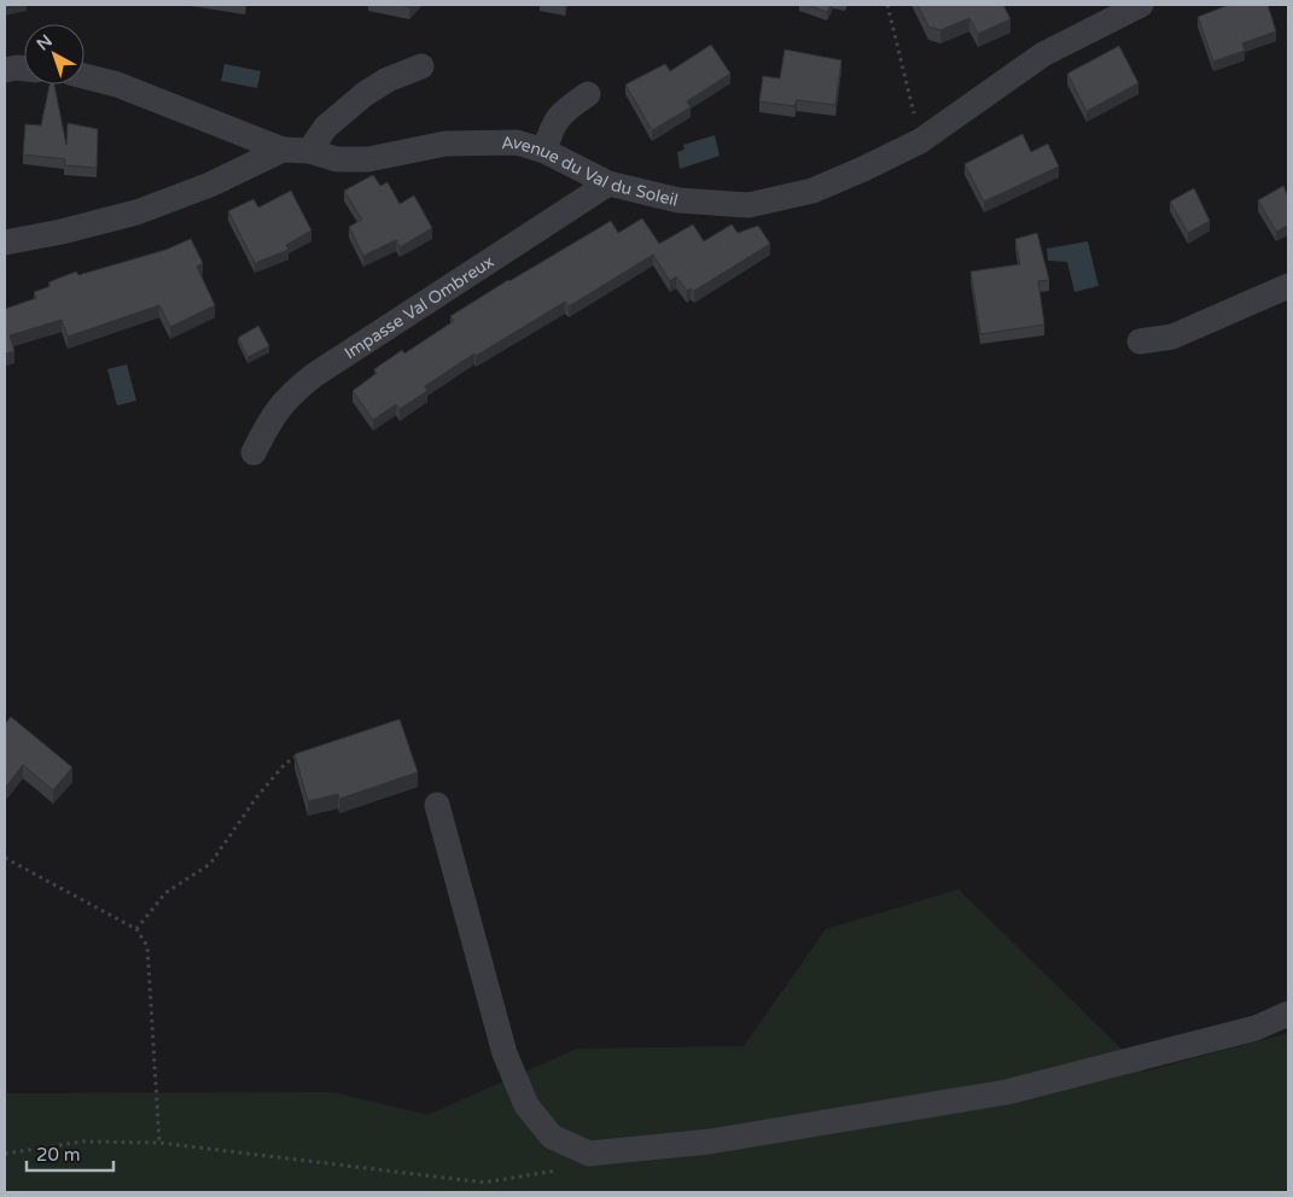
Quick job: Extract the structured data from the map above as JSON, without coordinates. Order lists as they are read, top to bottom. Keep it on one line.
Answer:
{"streets":{"street":["Avenue du Val du Soleil","Impasse Val Ombreux"]},"crossings":[["Avenue du Val du Soleil","Impasse Val Ombreux"]],"scale_bar":"20 m","north":"top left"}
